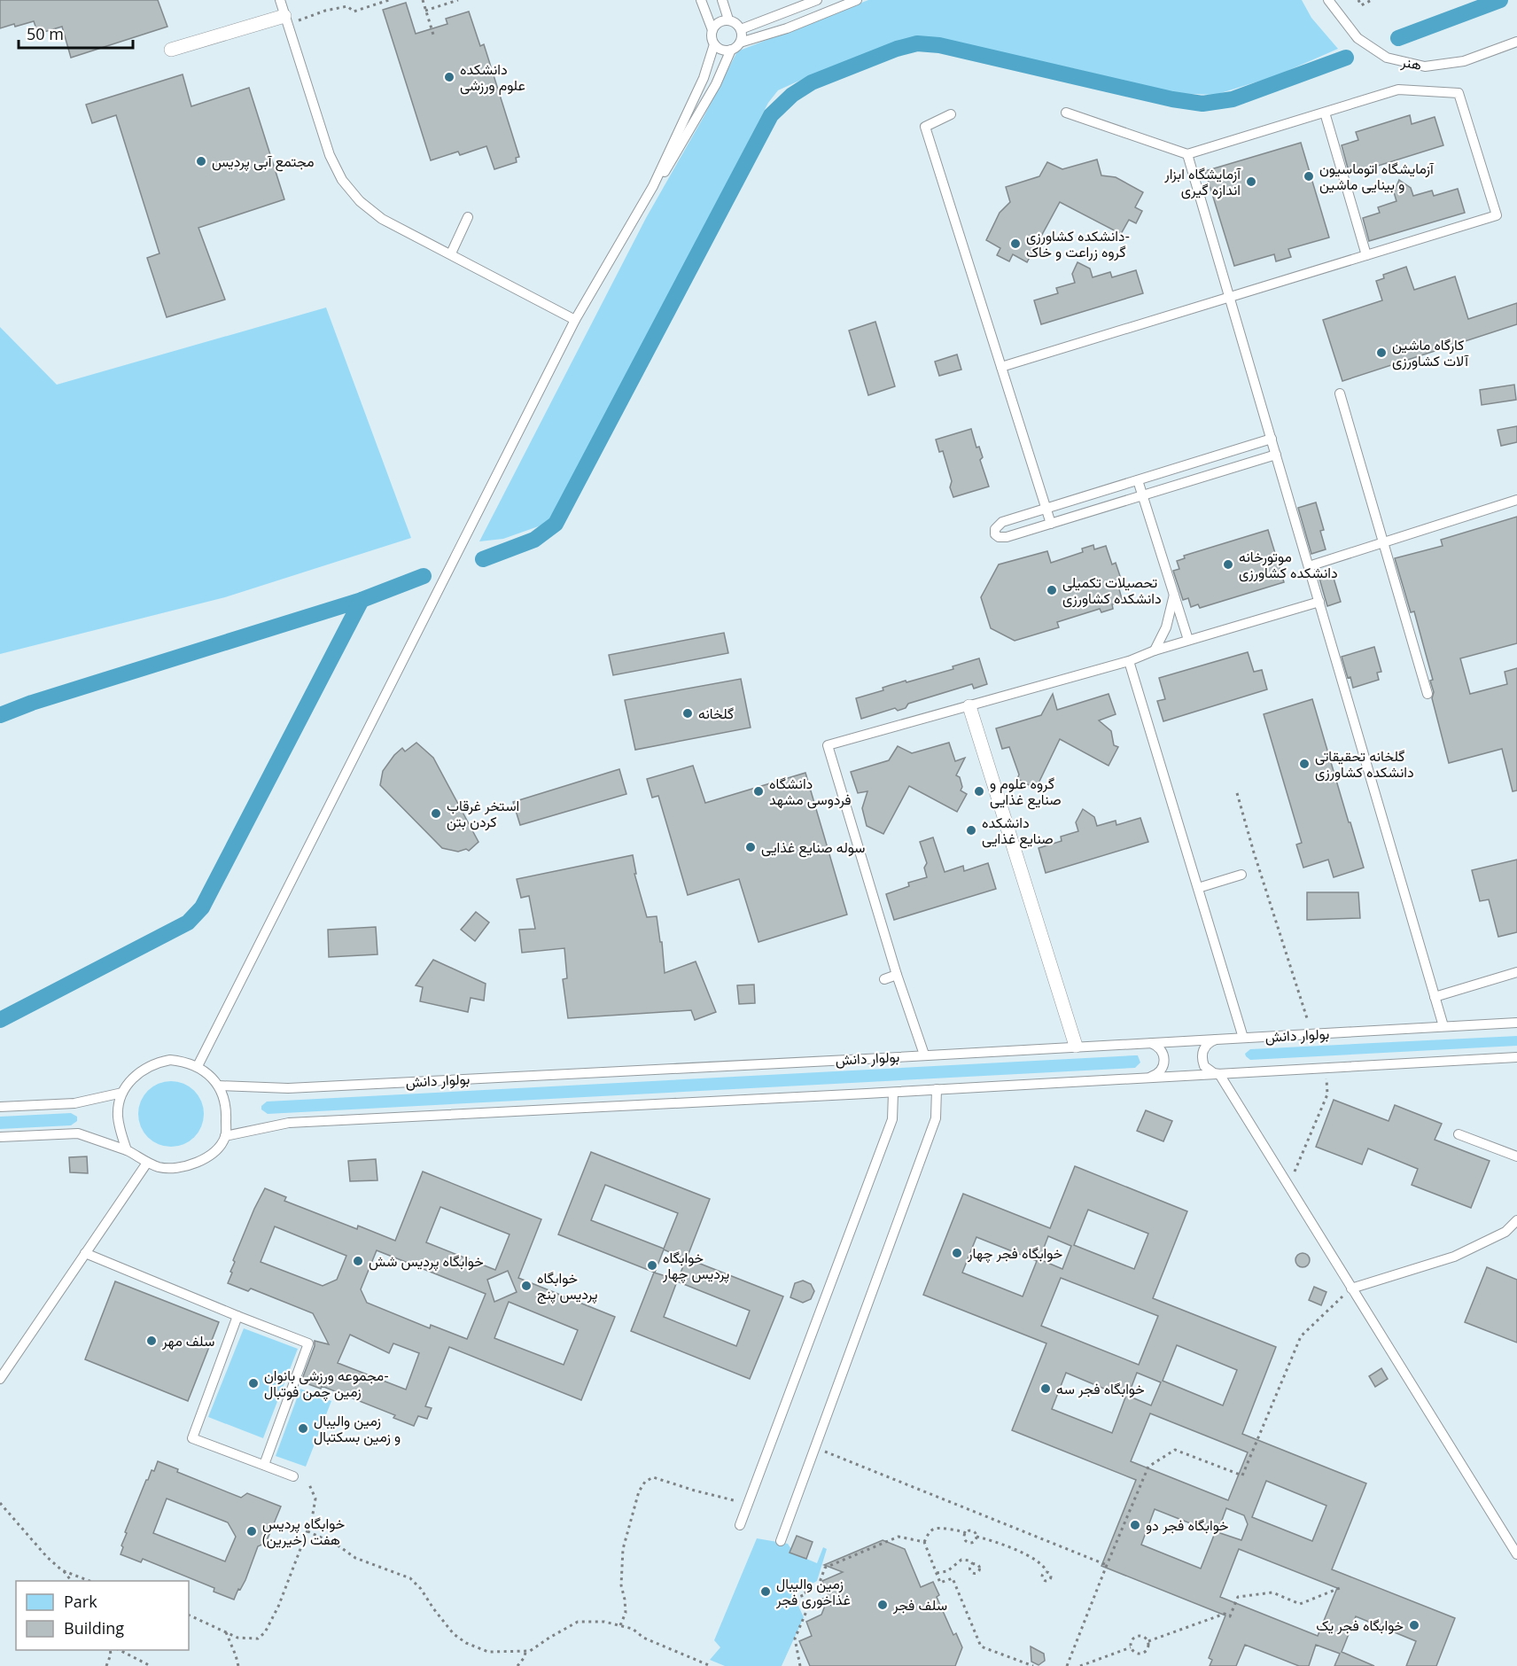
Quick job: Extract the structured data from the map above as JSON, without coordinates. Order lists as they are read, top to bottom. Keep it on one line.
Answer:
{"streets":{"lane":["هنر","بولوار دانش"]},"places":["دانشکده علوم ورزشی","مجتمع آبی پردیس","آزمایشگاه اتوماسیون و بینایی ماشین","آزمایشگاه ابزار اندازه گیری","دانشکده کشاورزی- گروه زراعت و خاک","کارگاه ماشین آلات کشاورزی","موتورخانه دانشکده کشاورزی","تحصیلات تکمیلی دانشکده کشاورزی","گلخانه","گلخانه تحقیقاتی دانشکده کشاورزی","دانشگاه فردوسی مشهد","گروه علوم و صنایع غذایی","استخر غرقاب کردن بتن","دانشکده صنایع غذایی","سوله صنایع غذایی","خوابگاه فجر چهار","خوابگاه پردیس شش","خوابگاه پردیس چهار","خوابگاه پردیس پنج","سلف مهر","مجموعه ورزشی بانوان- زمین چمن فوتبال","خوابگاه فجر سه","زمین والیبال و زمین بسکتبال","خوابگاه فجر دو","خوابگاه پردیس هفت (خیرین)","زمین والیبال غذاخوری فجر","سلف فجر","خوابگاه فجر یک"],"legend":["Park","Building"],"scale_bar":"50 m"}
